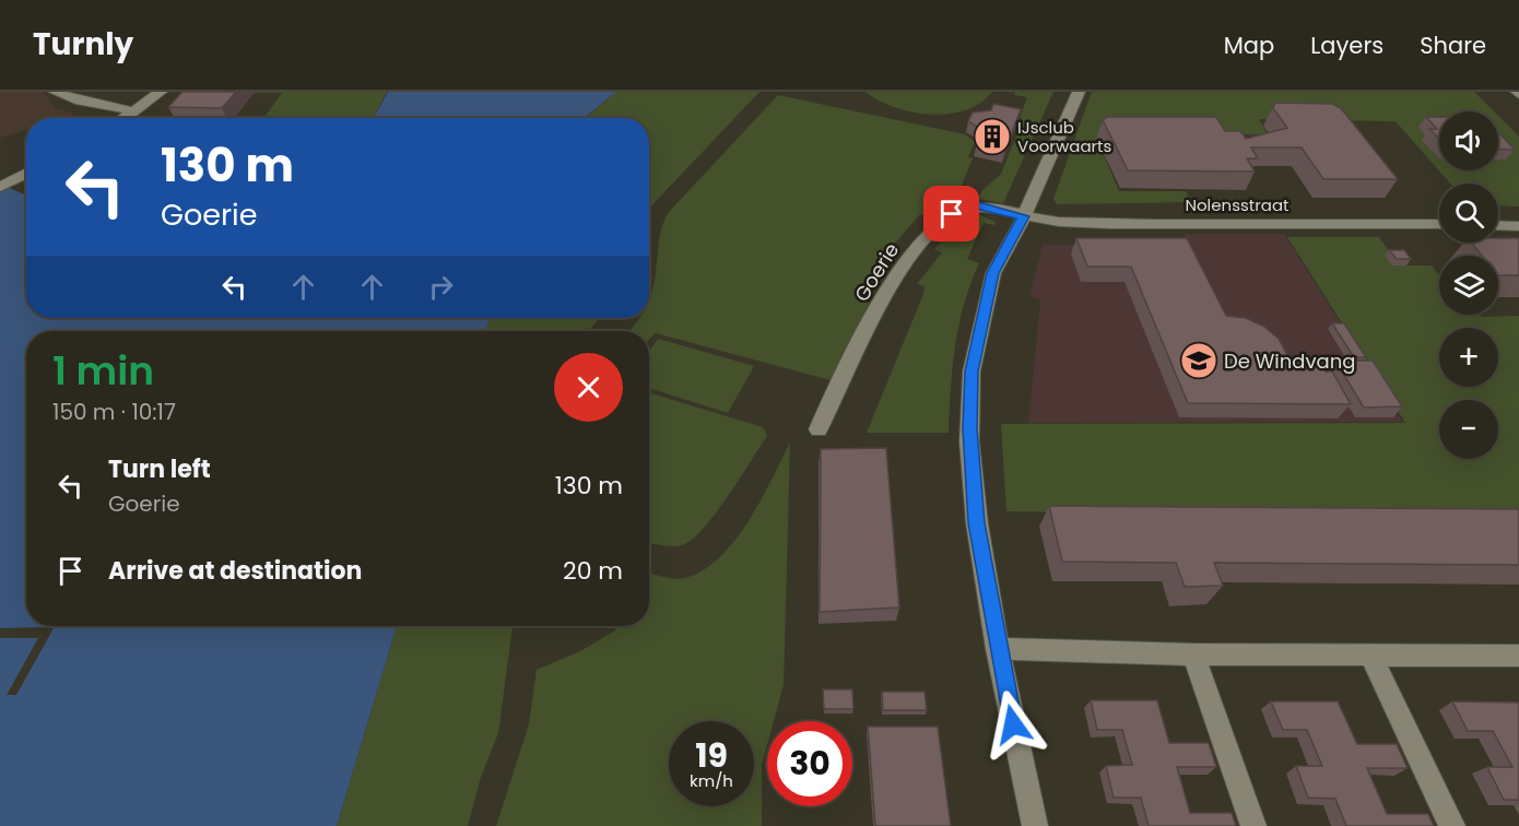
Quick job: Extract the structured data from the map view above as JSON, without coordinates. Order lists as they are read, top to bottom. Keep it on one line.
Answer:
{"streets":{"street":["Nolensstraat","Goerie"]},"crossings":[["Nolensstraat","Goerie"]],"places":{"building":["IJsclub Voorwaarts"],"school or university":["De Windvang"]},"page":{"header":"Turnly","nav":["Map","Layers","Share"],"map_buttons":["+","−"],"turn":["130 m","Goerie"],"heading":["1 min","150 m · 10:17"],"list":[{"name":"Turn left","note":"Goerie","value":"130 m"},{"name":"Arrive at destination","value":"20 m"}],"speed":"19 km/h","limit":"30"}}
